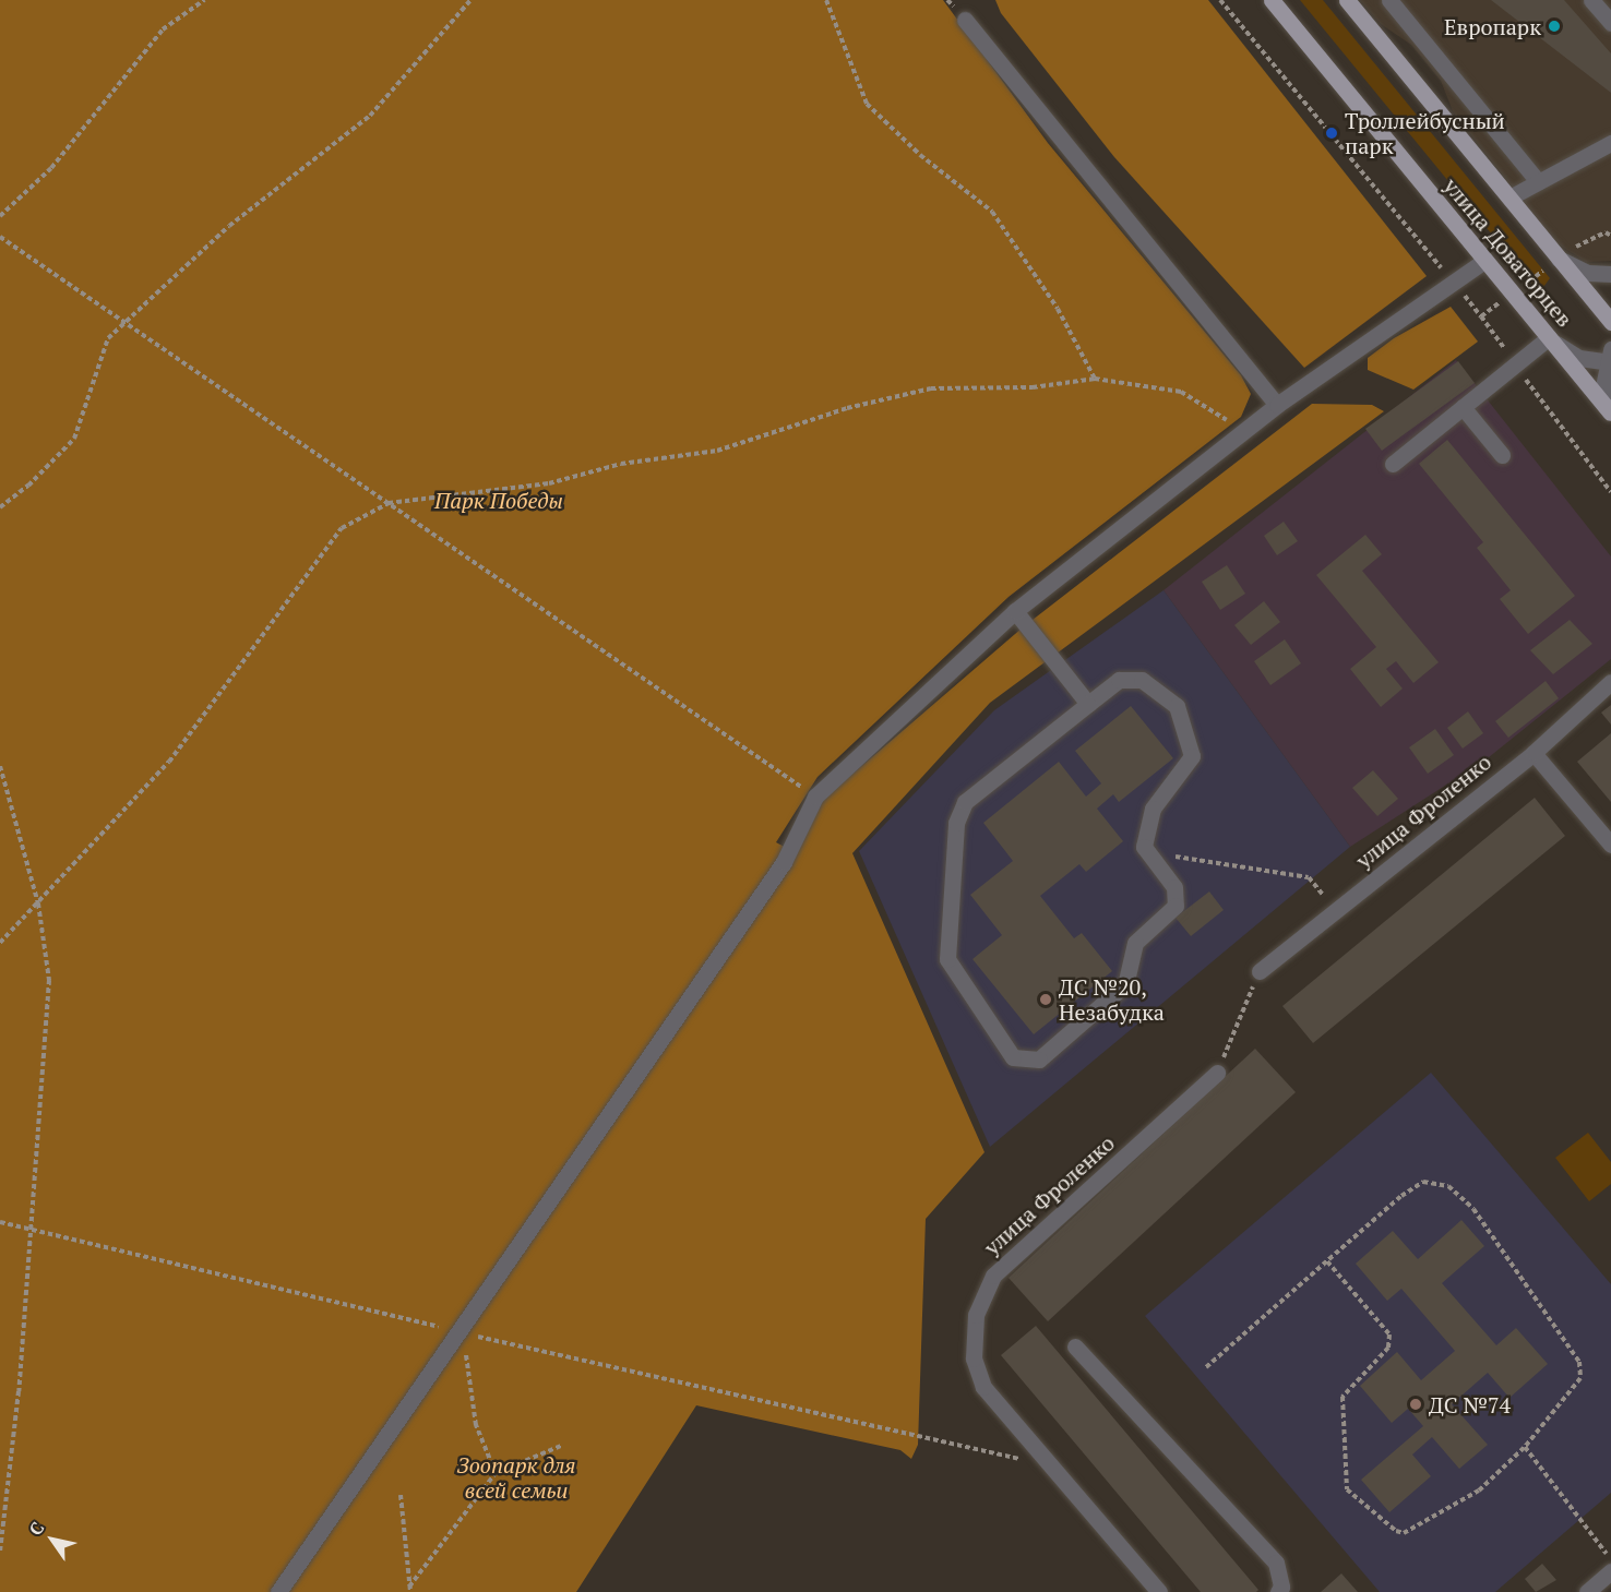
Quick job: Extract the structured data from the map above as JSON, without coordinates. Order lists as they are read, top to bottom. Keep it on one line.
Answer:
{"streets":{"main road":["улица Доваторцев"],"street":["улица Фроленко"]},"parks":["Парк Победы","Зоопарк для всей семьи"],"places":["Европарк","Троллейбусный парк","ДС №20, Незабудка","ДС №74"],"north":"top left"}
